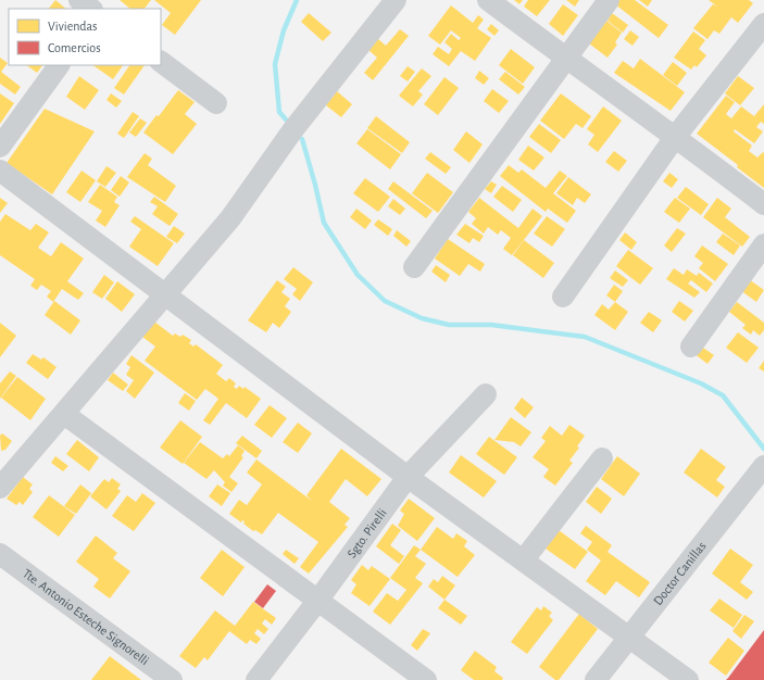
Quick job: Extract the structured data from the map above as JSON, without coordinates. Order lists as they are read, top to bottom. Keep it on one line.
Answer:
{"streets":{"street":["Sgto. Pirelli","Doctor Canillas","Tte. Antonio Esteche Signorelli"]},"legend":["Viviendas","Comercios"]}
